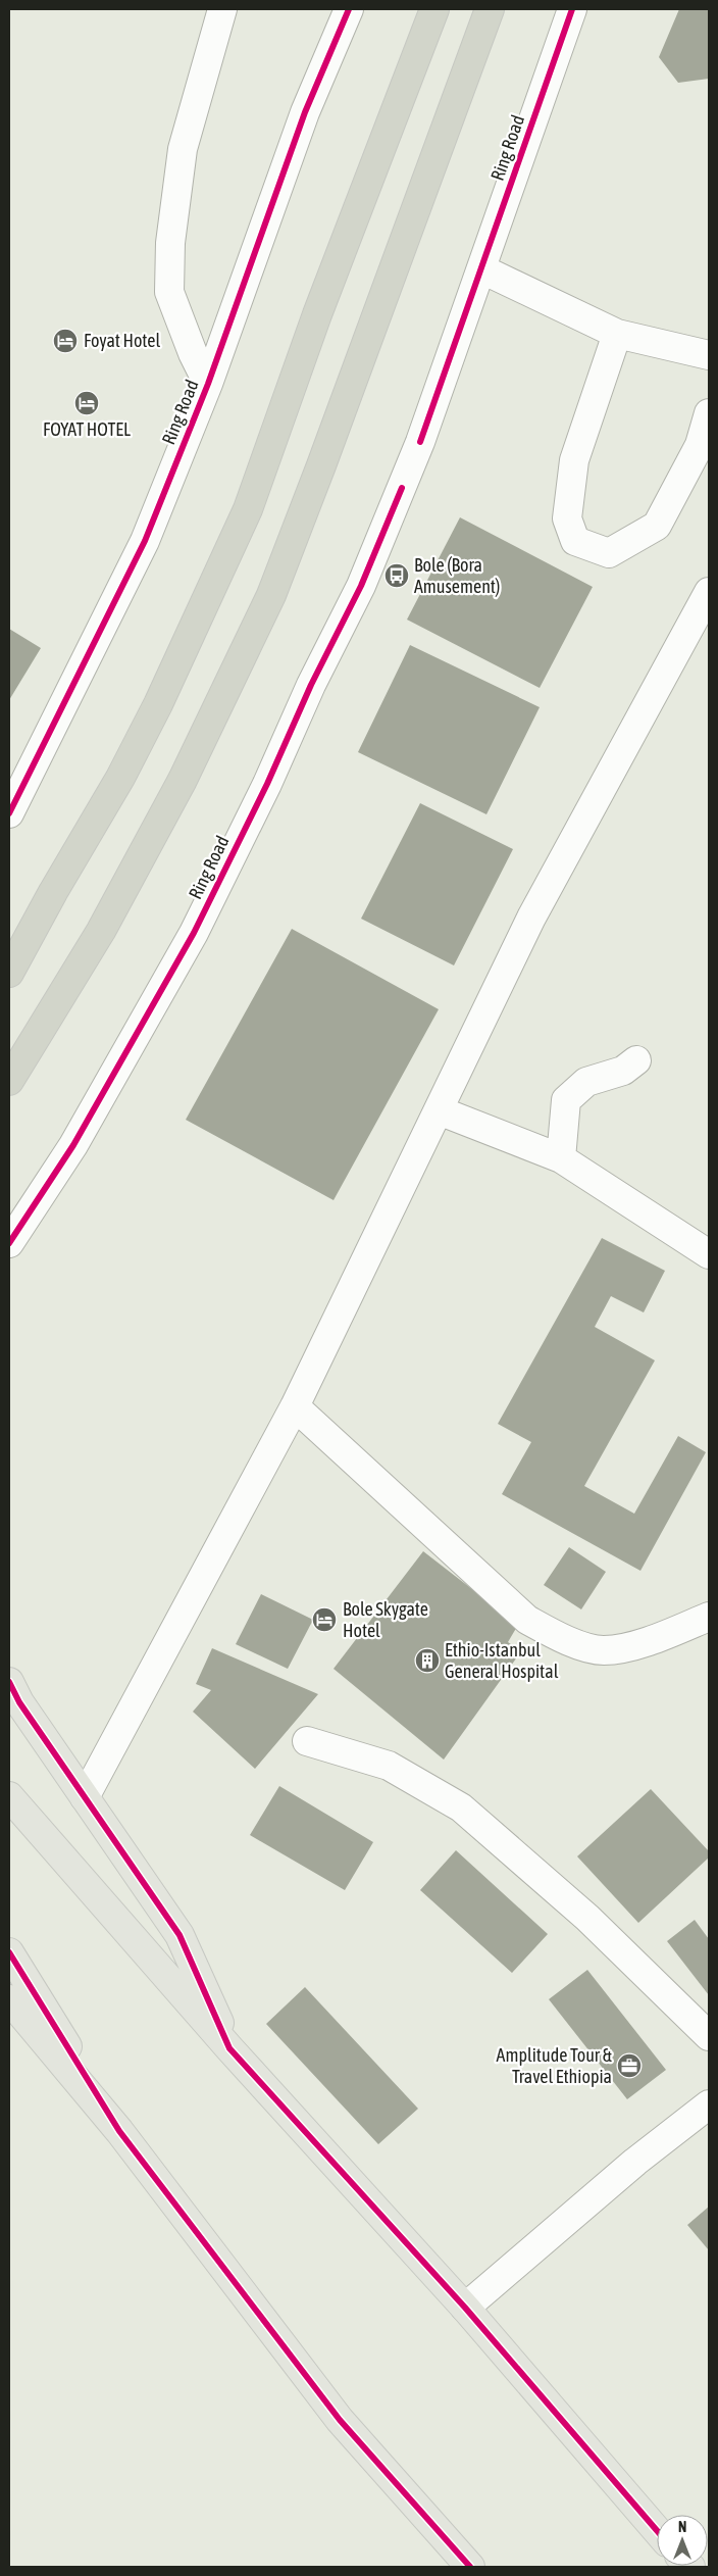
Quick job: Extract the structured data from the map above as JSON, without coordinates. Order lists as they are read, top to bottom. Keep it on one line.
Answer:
{"streets":{"street":["Ring Road"]},"places":{"hotel":["Foyat Hotel","FOYAT HOTEL","Bole Skygate Hotel"],"bus stop":["Bole (Bora Amusement)"],"building":["Ethio-Istanbul General Hospital"],"office":["Amplitude Tour & Travel Ethiopia"]},"north":"top"}
